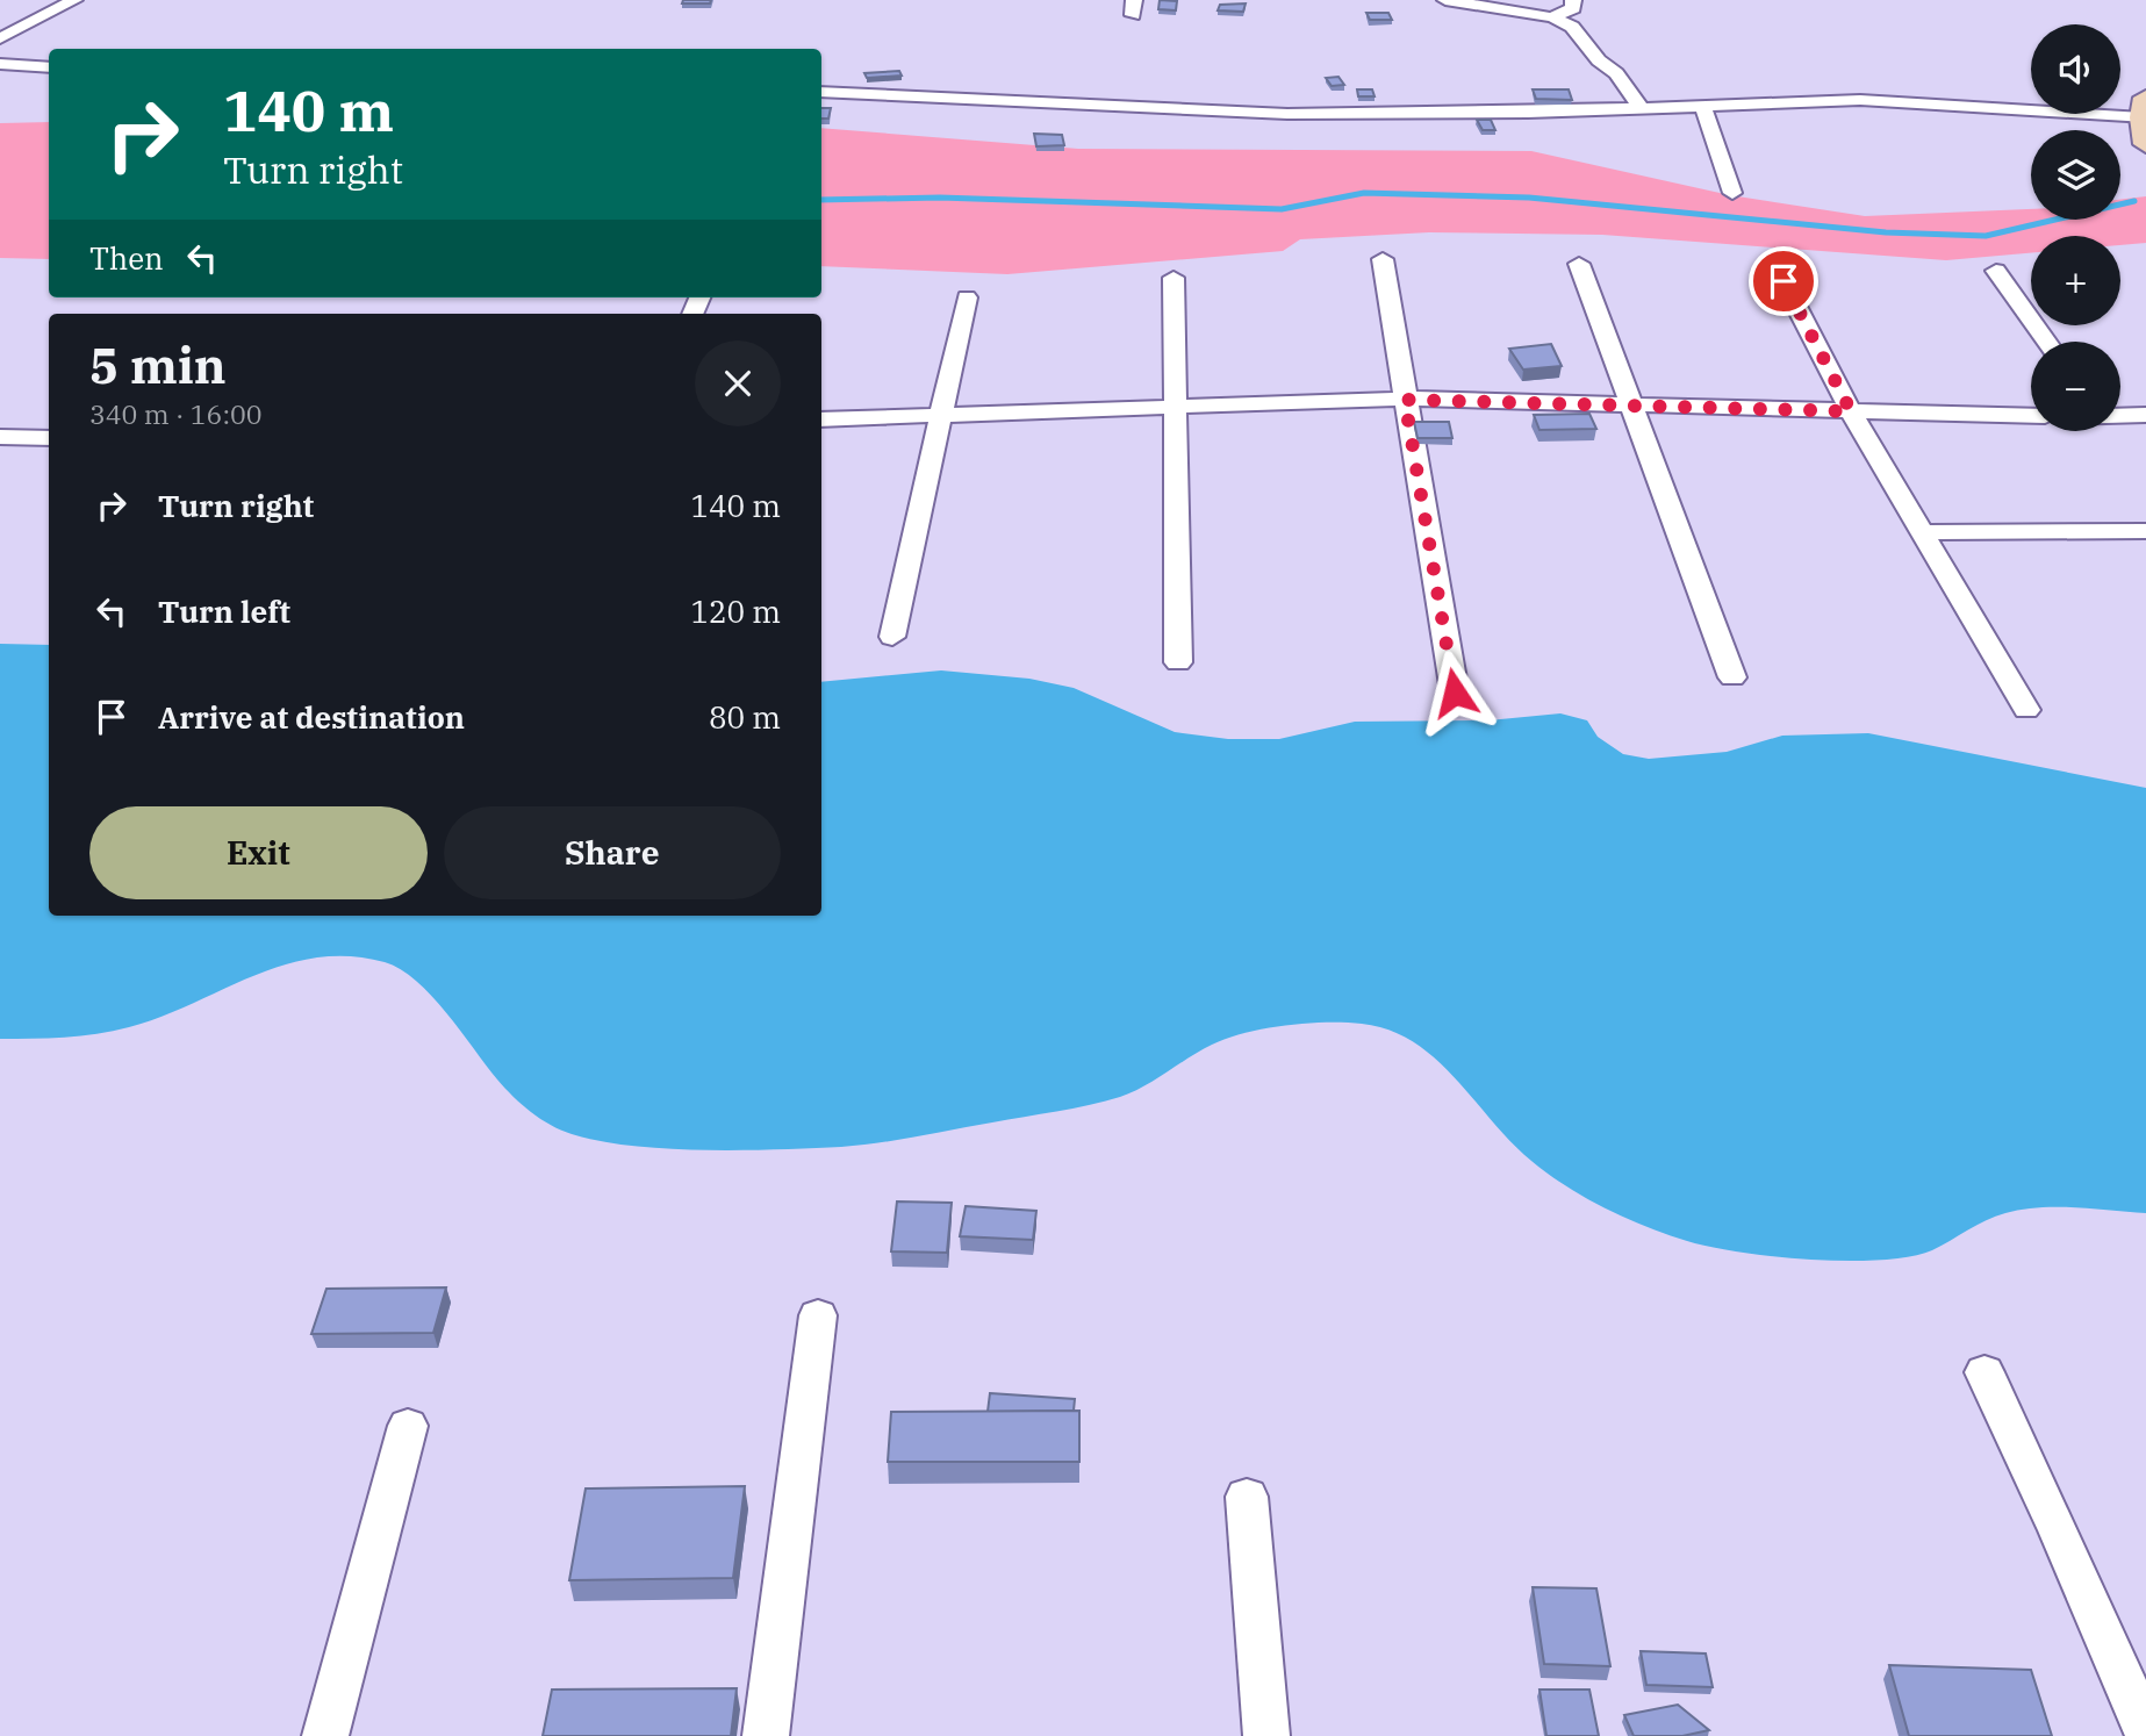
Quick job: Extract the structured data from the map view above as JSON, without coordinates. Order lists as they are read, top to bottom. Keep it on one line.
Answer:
{"page":{"map_buttons":["+","−"],"turn":["140 m","Turn right"],"then":"Then","heading":["5 min","340 m · 16:00"],"list":[{"name":"Turn right","value":"140 m"},{"name":"Turn left","value":"120 m"},{"name":"Arrive at destination","value":"80 m"}],"buttons":["Exit","Share"]}}
